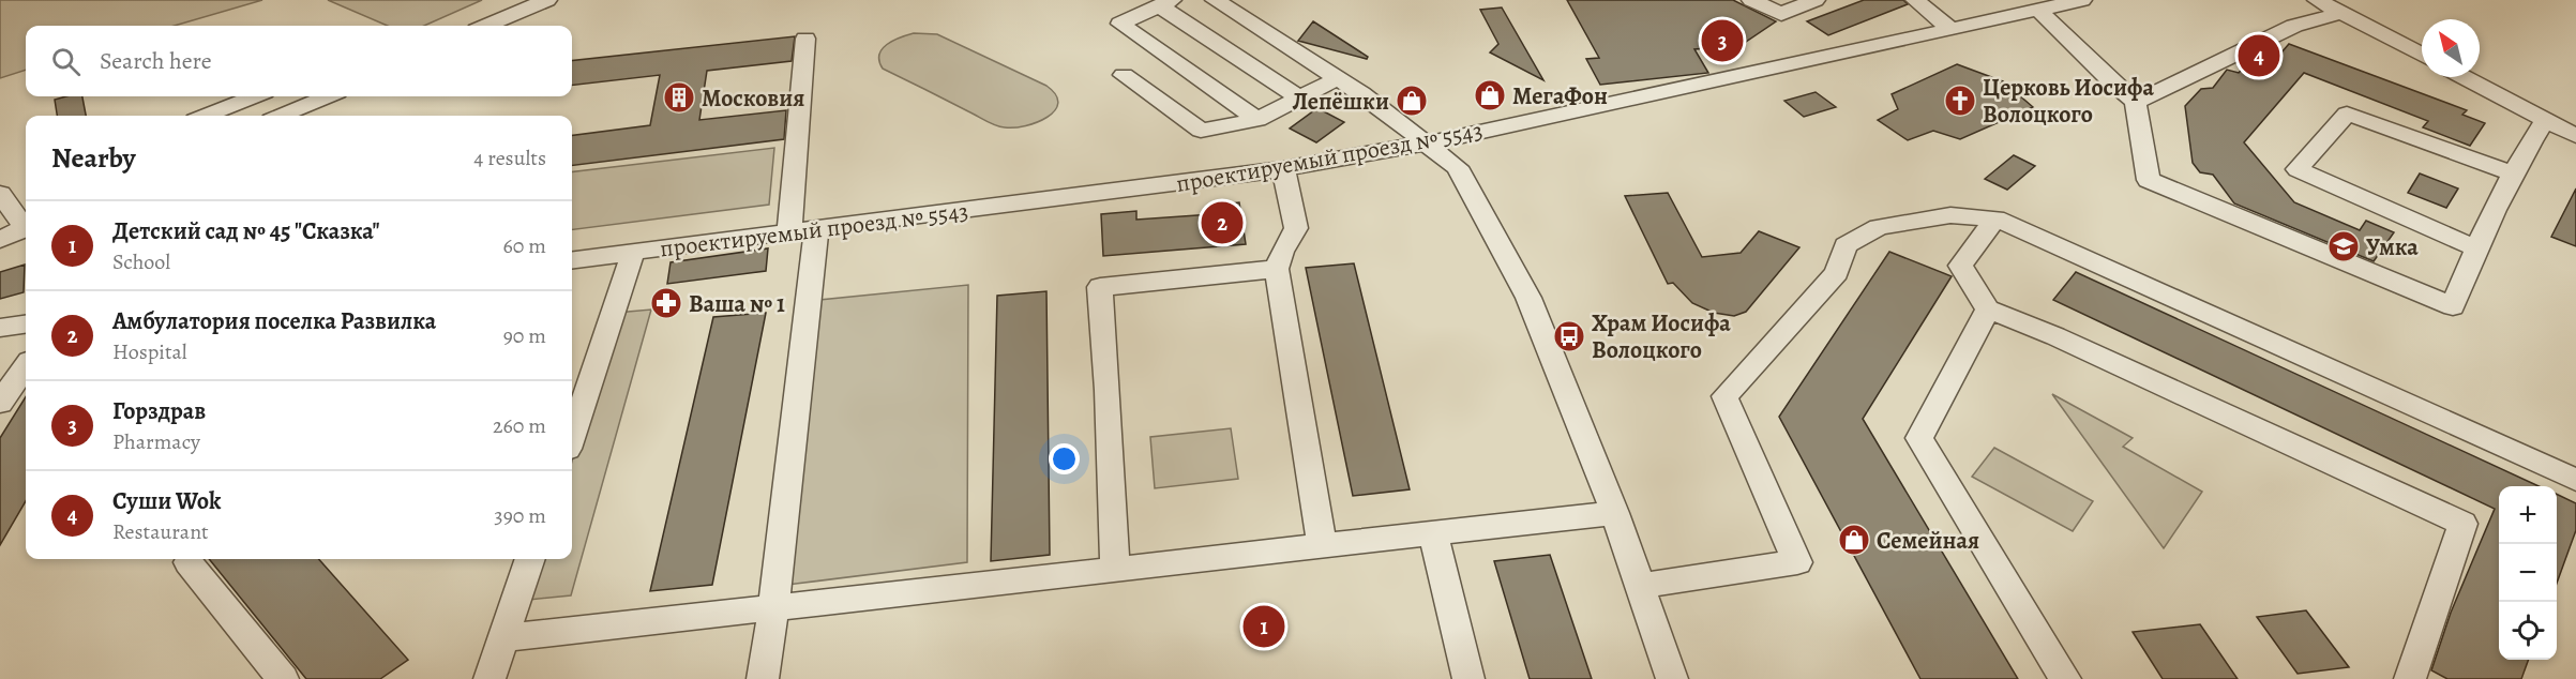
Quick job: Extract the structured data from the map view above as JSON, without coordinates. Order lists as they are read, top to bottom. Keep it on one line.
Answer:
{"streets":{"street":["проектируемый проезд № 5543"]},"places":{"shop":["МегаФон","Лепёшки","Семейная"],"building":["Московия"],"church":["Церковь Иосифа Волоцкого"],"school or university":["Умка"],"pharmacy":["Ваша № 1"],"bus stop":["Храм Иосифа Волоцкого"]},"north":"top left","page":{"pins":["3","4","2","1"],"search":"Search here","heading":["Nearby","4 results"],"list":[{"mark":"1","name":"Детский сад № 45 \"Сказка\"","note":"School","value":"60 m"},{"mark":"2","name":"Амбулатория поселка Развилка","note":"Hospital","value":"90 m"},{"mark":"3","name":"Горздрав","note":"Pharmacy","value":"260 m"},{"mark":"4","name":"Суши Wok","note":"Restaurant","value":"390 m"}],"map_buttons":["+","−"]}}
